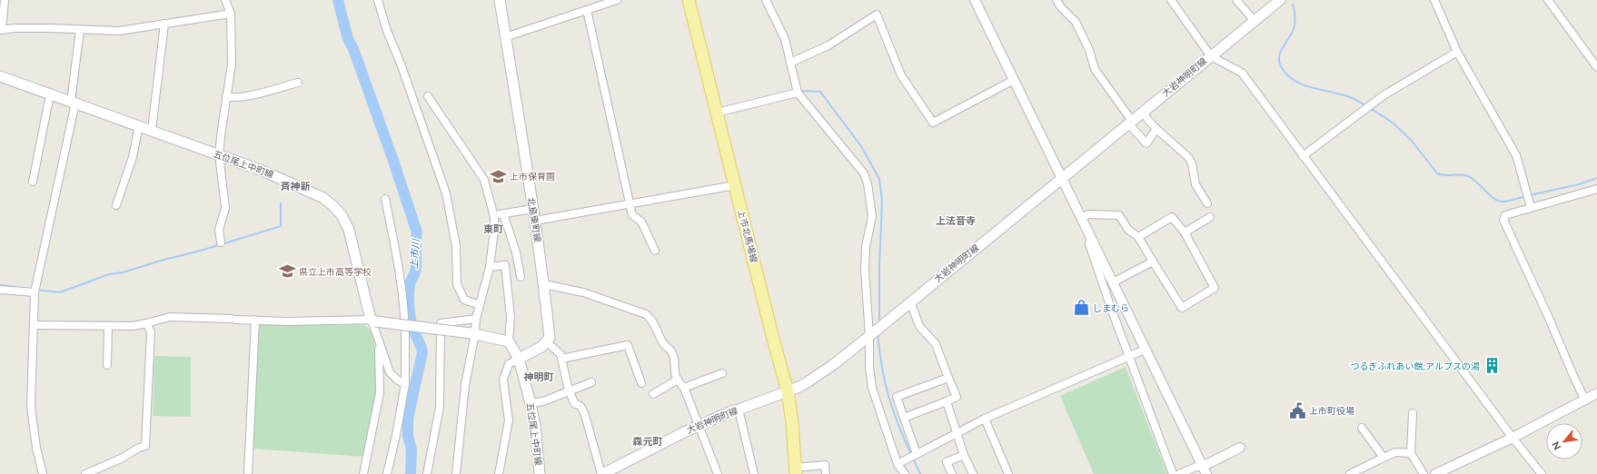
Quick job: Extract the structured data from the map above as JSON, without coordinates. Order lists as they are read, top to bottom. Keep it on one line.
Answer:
{"streets":{"main road":["大岩神明町線","五位尾上中町線","北島東町線","上市北馬場線"]},"crossings":[["大岩神明町線","上市北馬場線"]],"districts":["斉神新","上法音寺","東町","神明町","森元町"],"water":["上市川"],"places":{"school or university":["上市保育園","県立上市高等学校"],"shop":["しまむら"],"building":["つるぎふれあい館;アルプスの湯"],"public building":["上市町役場"]},"north":"bottom left"}
